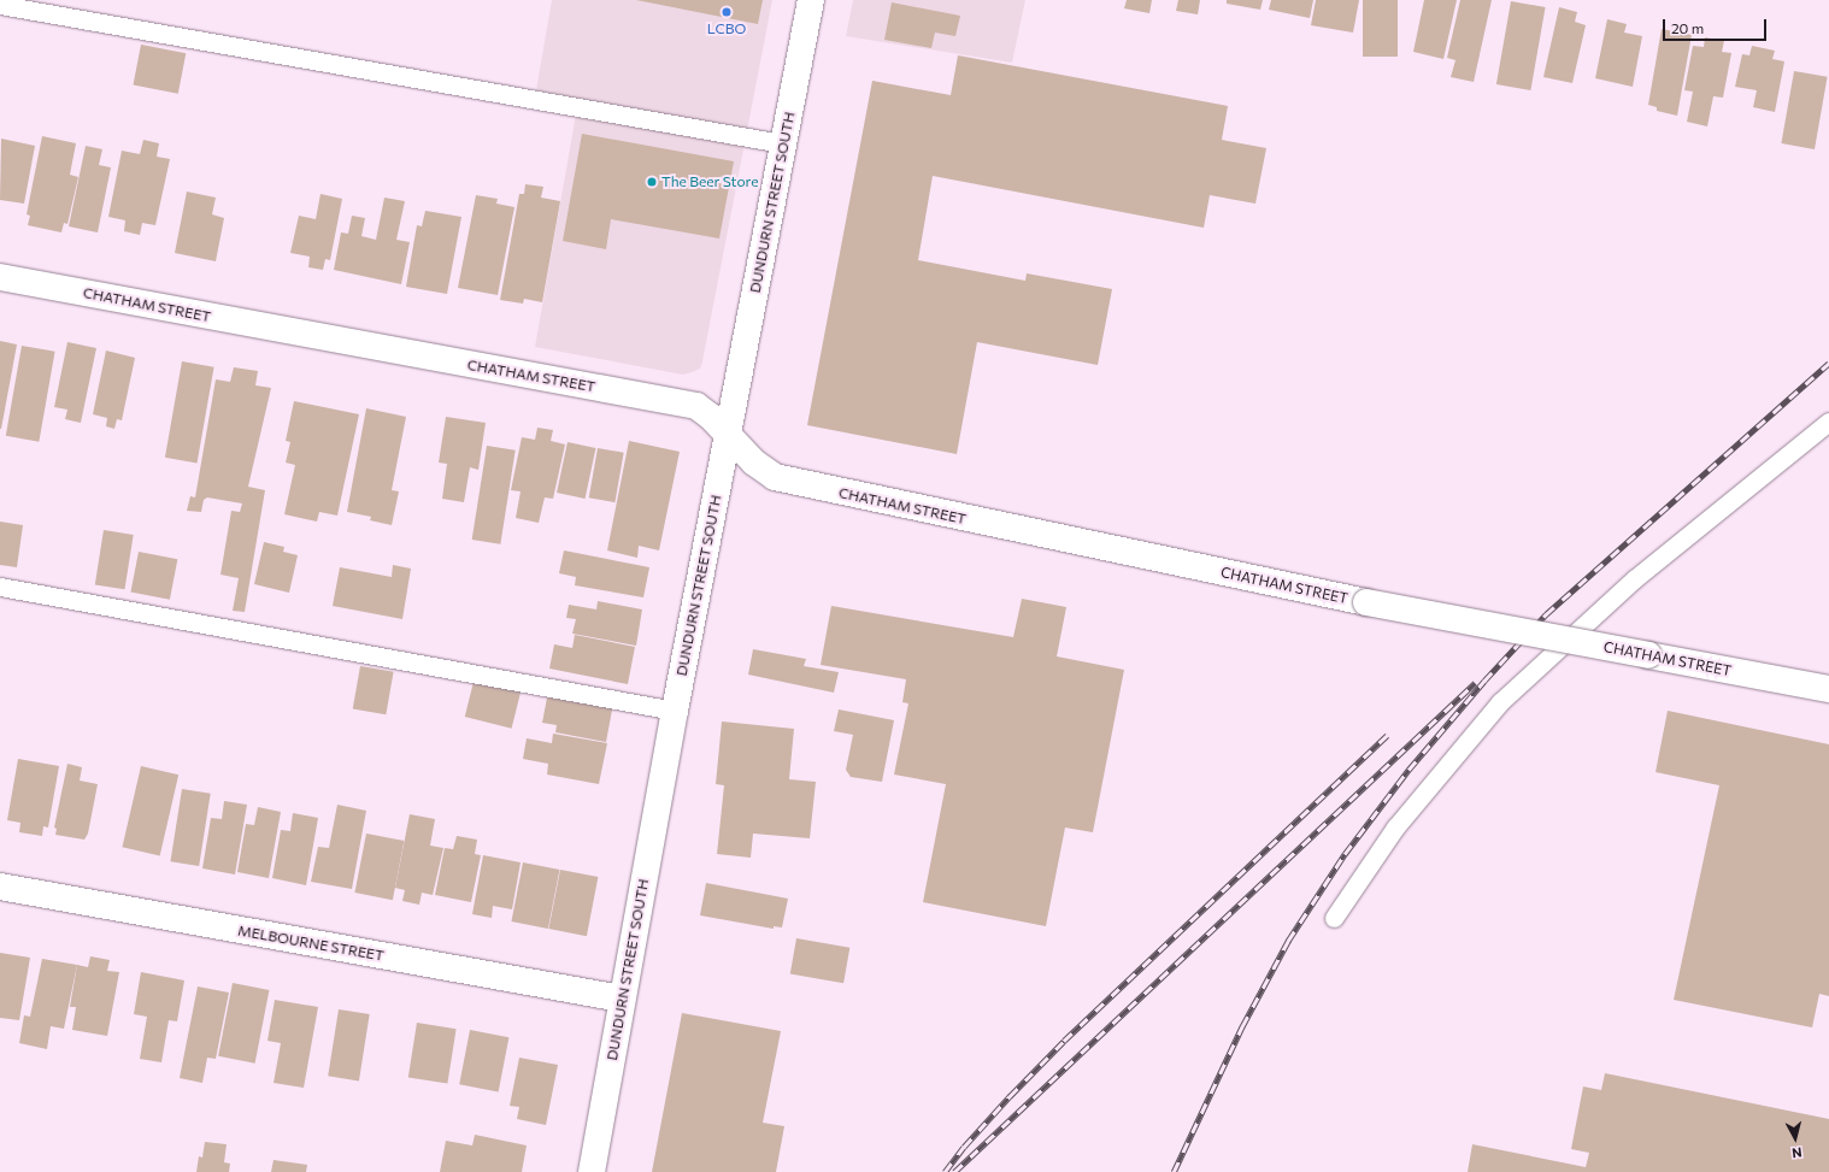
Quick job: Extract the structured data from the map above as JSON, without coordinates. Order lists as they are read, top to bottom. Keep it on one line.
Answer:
{"streets":{"street":["DUNDURN STREET SOUTH","CHATHAM STREET","MELBOURNE STREET"]},"crossings":[["DUNDURN STREET SOUTH","CHATHAM STREET"],["DUNDURN STREET SOUTH","MELBOURNE STREET"]],"places":["LCBO","The Beer Store"],"scale_bar":"20 m","north":"bottom"}
